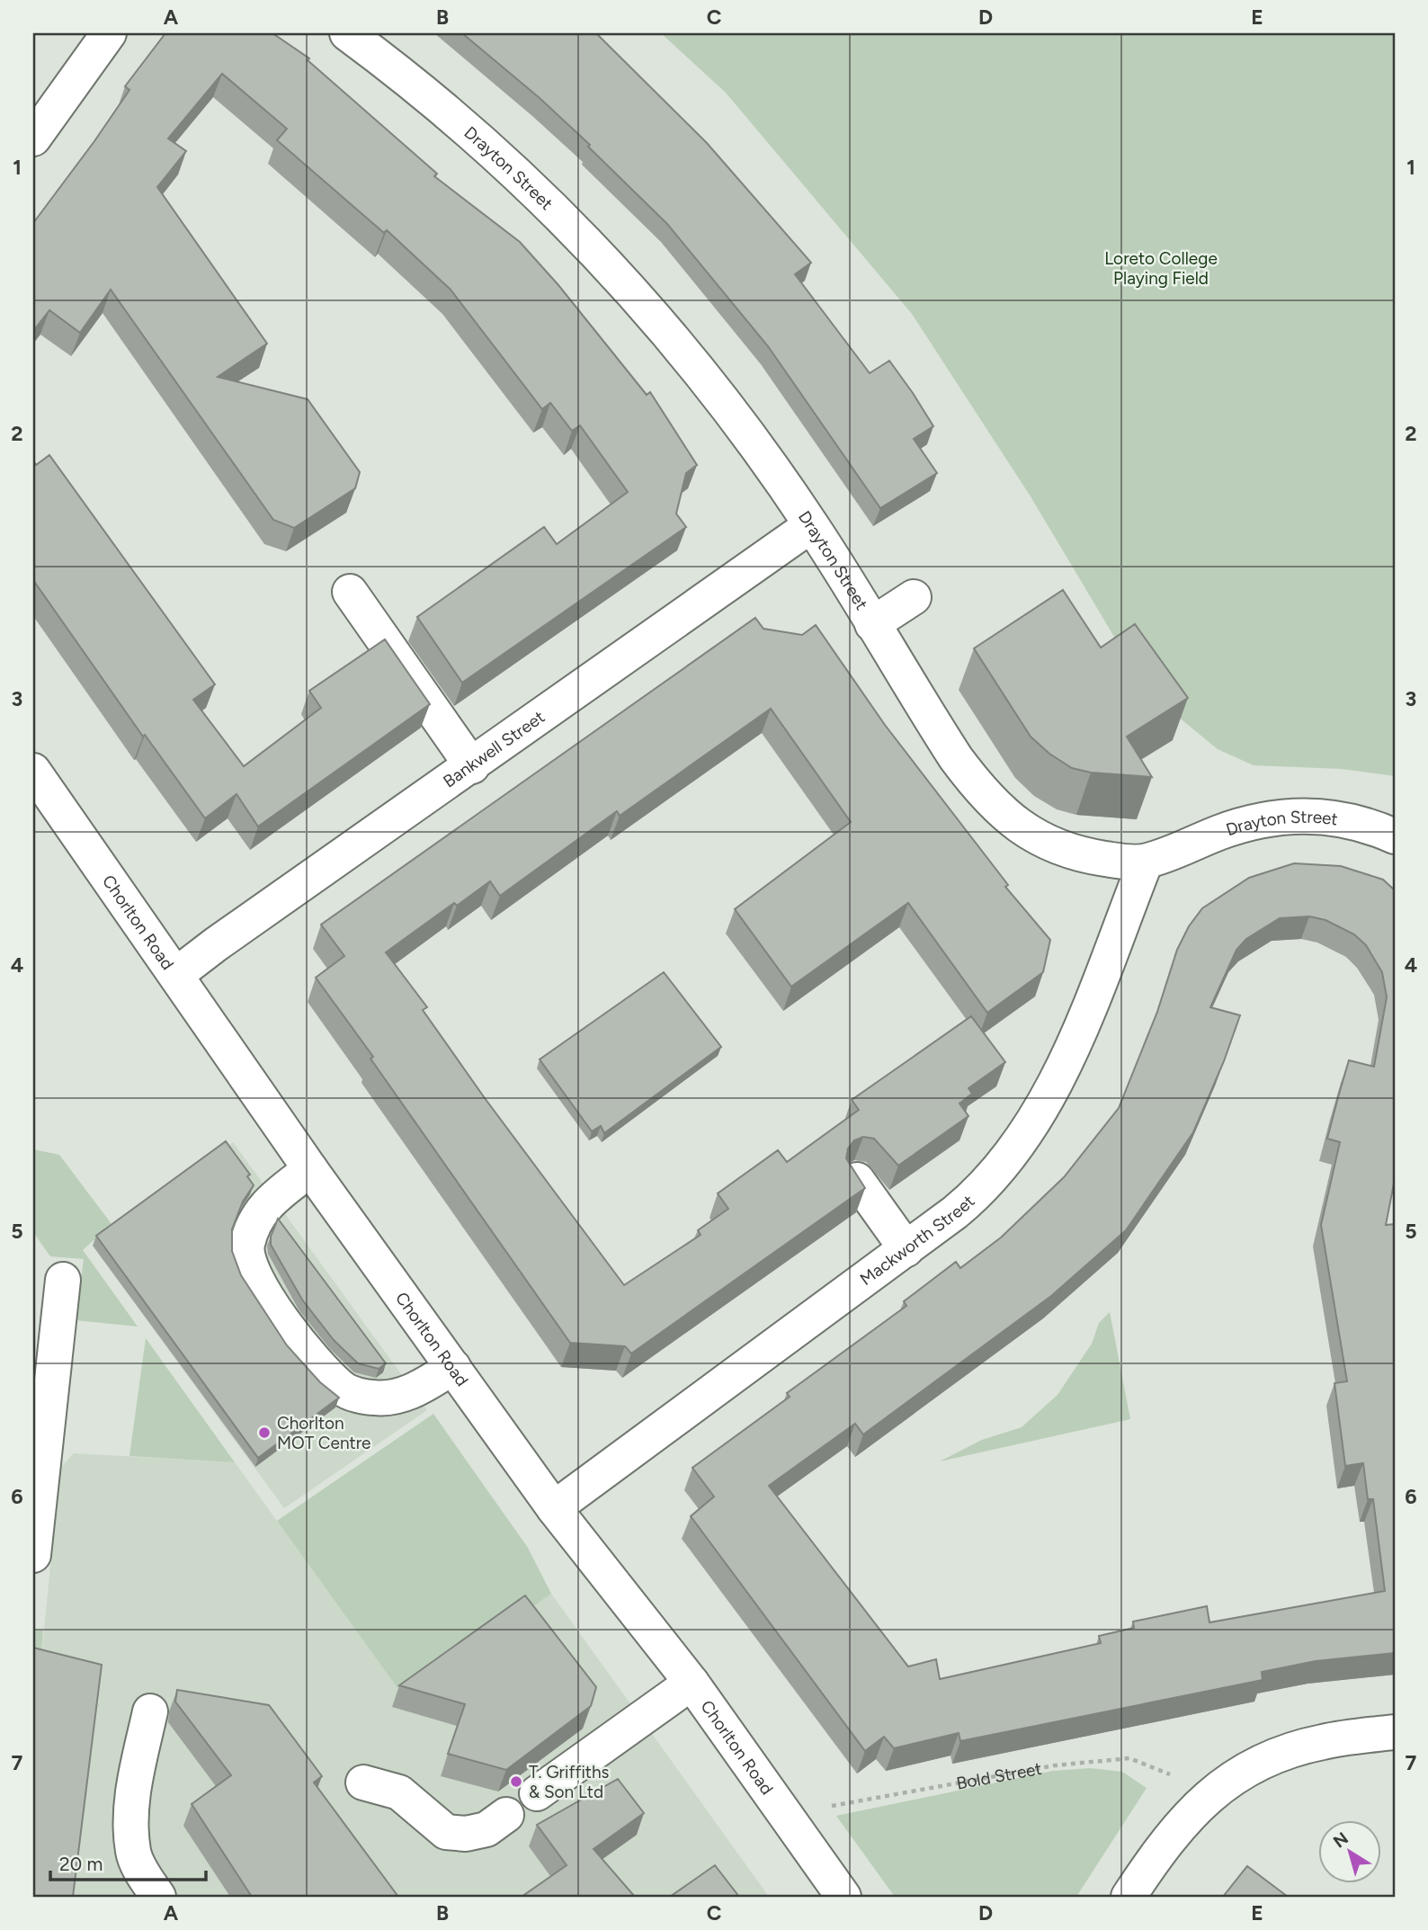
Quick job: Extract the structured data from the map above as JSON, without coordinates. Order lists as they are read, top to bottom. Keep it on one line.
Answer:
{"streets":{"street":["Drayton Street","Bankwell Street","Chorlton Road","Mackworth Street"],"path":["Bold Street"]},"crossings":[["Drayton Street","Bankwell Street"],["Drayton Street","Mackworth Street"],["Bankwell Street","Chorlton Road"],["Chorlton Road","Mackworth Street"],["Chorlton Road","Bold Street"]],"parks":["Loreto College Playing Field"],"places":["Chorlton MOT Centre","T. Griffiths & Son Ltd"],"scale_bar":"20 m","north":"top left","grid":{"columns":["A","B","C","D","E"],"rows":["1","2","3","4","5","6","7"]}}
